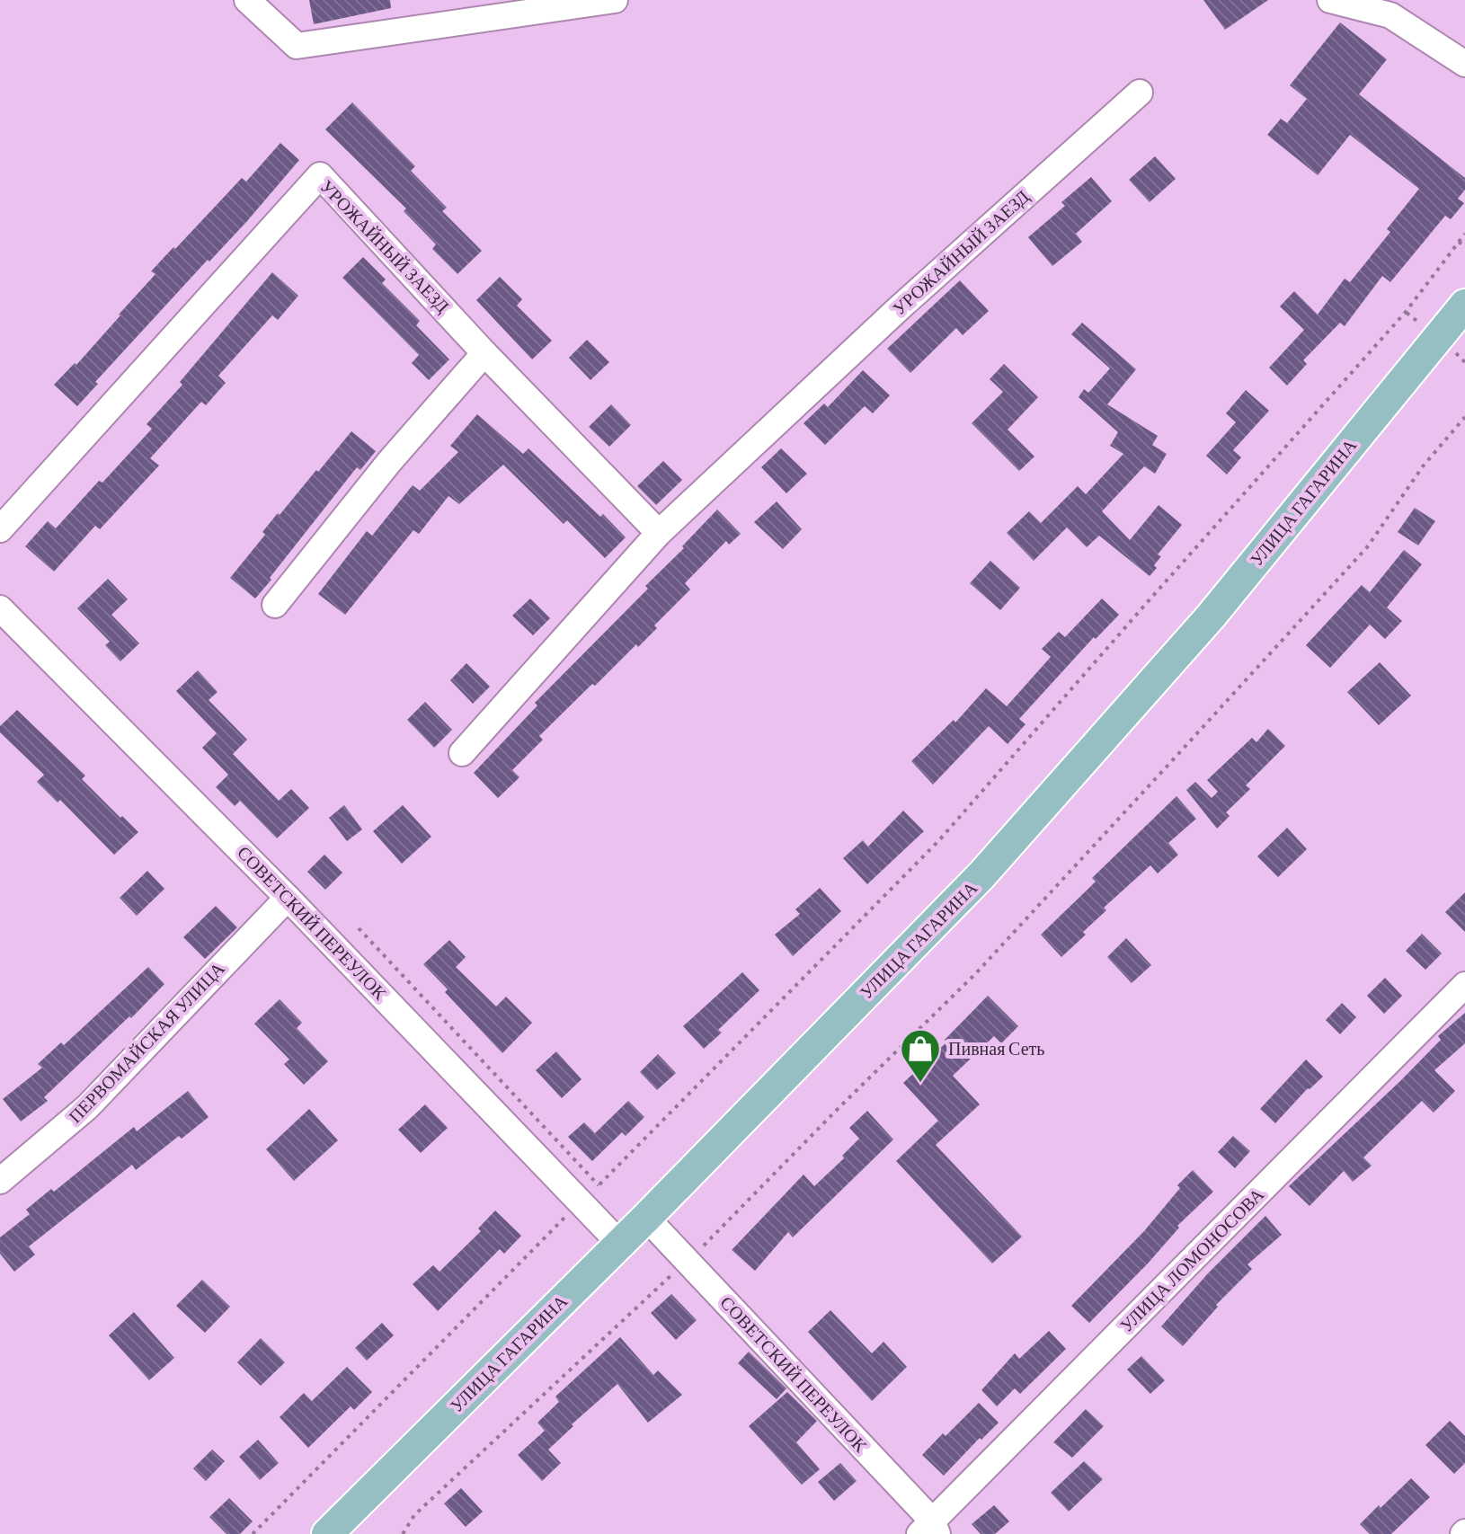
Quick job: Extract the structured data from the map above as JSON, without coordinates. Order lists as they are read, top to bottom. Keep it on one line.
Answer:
{"streets":{"main road":["УЛИЦА ГАГАРИНА"],"street":["УРОЖАЙНЫЙ ЗАЕЗД","СОВЕТСКИЙ ПЕРЕУЛОК","ПЕРВОМАЙСКАЯ УЛИЦА","УЛИЦА ЛОМОНОСОВА"]},"crossings":[["УЛИЦА ГАГАРИНА","СОВЕТСКИЙ ПЕРЕУЛОК"],["СОВЕТСКИЙ ПЕРЕУЛОК","ПЕРВОМАЙСКАЯ УЛИЦА"],["СОВЕТСКИЙ ПЕРЕУЛОК","УЛИЦА ЛОМОНОСОВА"]],"places":{"shop":["Пивная Сеть"]}}
